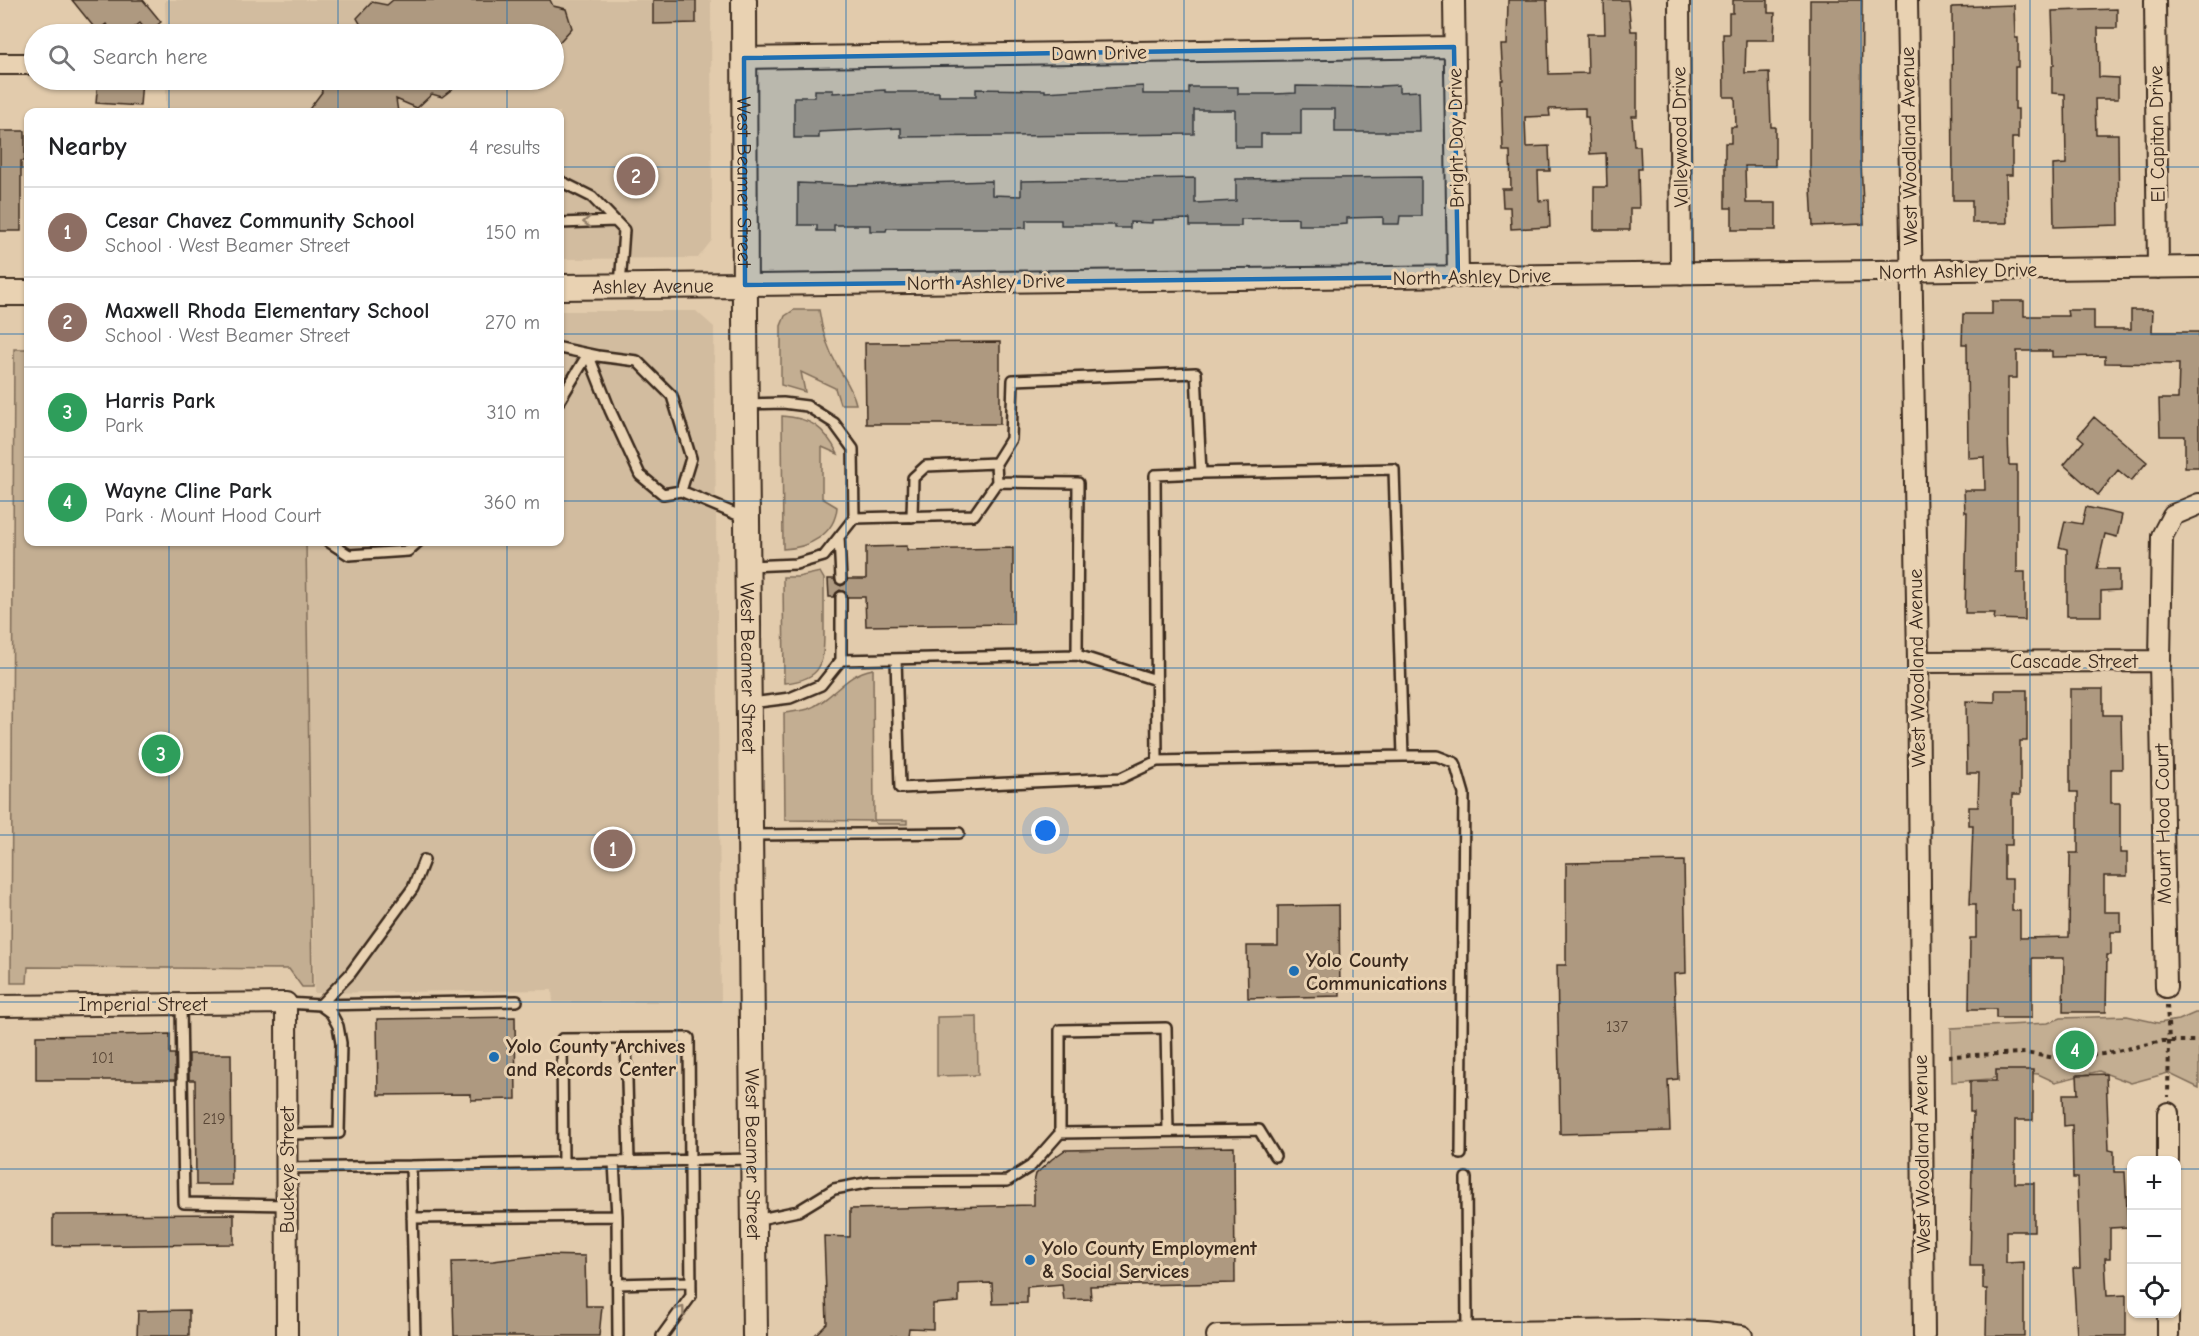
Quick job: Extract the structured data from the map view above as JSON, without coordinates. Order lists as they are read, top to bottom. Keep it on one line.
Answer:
{"streets":{"street":["Dawn Drive","El Capitan Drive","Valleywood Drive","Bright Day Drive","West Woodland Avenue","West Beamer Street","North Ashley Drive","Ashley Avenue","Cascade Street","Mount Hood Court","Imperial Street","Buckeye Street"]},"crossings":[["Dawn Drive","Bright Day Drive"],["Dawn Drive","West Beamer Street"],["El Capitan Drive","North Ashley Drive"],["Valleywood Drive","North Ashley Drive"],["Bright Day Drive","North Ashley Drive"],["West Woodland Avenue","North Ashley Drive"],["West Woodland Avenue","Cascade Street"],["West Beamer Street","North Ashley Drive"],["West Beamer Street","Ashley Avenue"],["North Ashley Drive","Ashley Avenue"],["Cascade Street","Mount Hood Court"],["Imperial Street","Buckeye Street"]],"places":["Yolo County Communications","Yolo County Archives and Records Center","Yolo County Employment & Social Services"],"house_numbers":["137","101","219"],"page":{"search":"Search here","heading":["Nearby","4 results"],"pins":["2","3","1","4"],"list":[{"mark":"1","name":"Cesar Chavez Community School","note":"School · West Beamer Street","value":"150 m"},{"mark":"2","name":"Maxwell Rhoda Elementary School","note":"School · West Beamer Street","value":"270 m"},{"mark":"3","name":"Harris Park","note":"Park","value":"310 m"},{"mark":"4","name":"Wayne Cline Park","note":"Park · Mount Hood Court","value":"360 m"}],"map_buttons":["+","−"]}}
